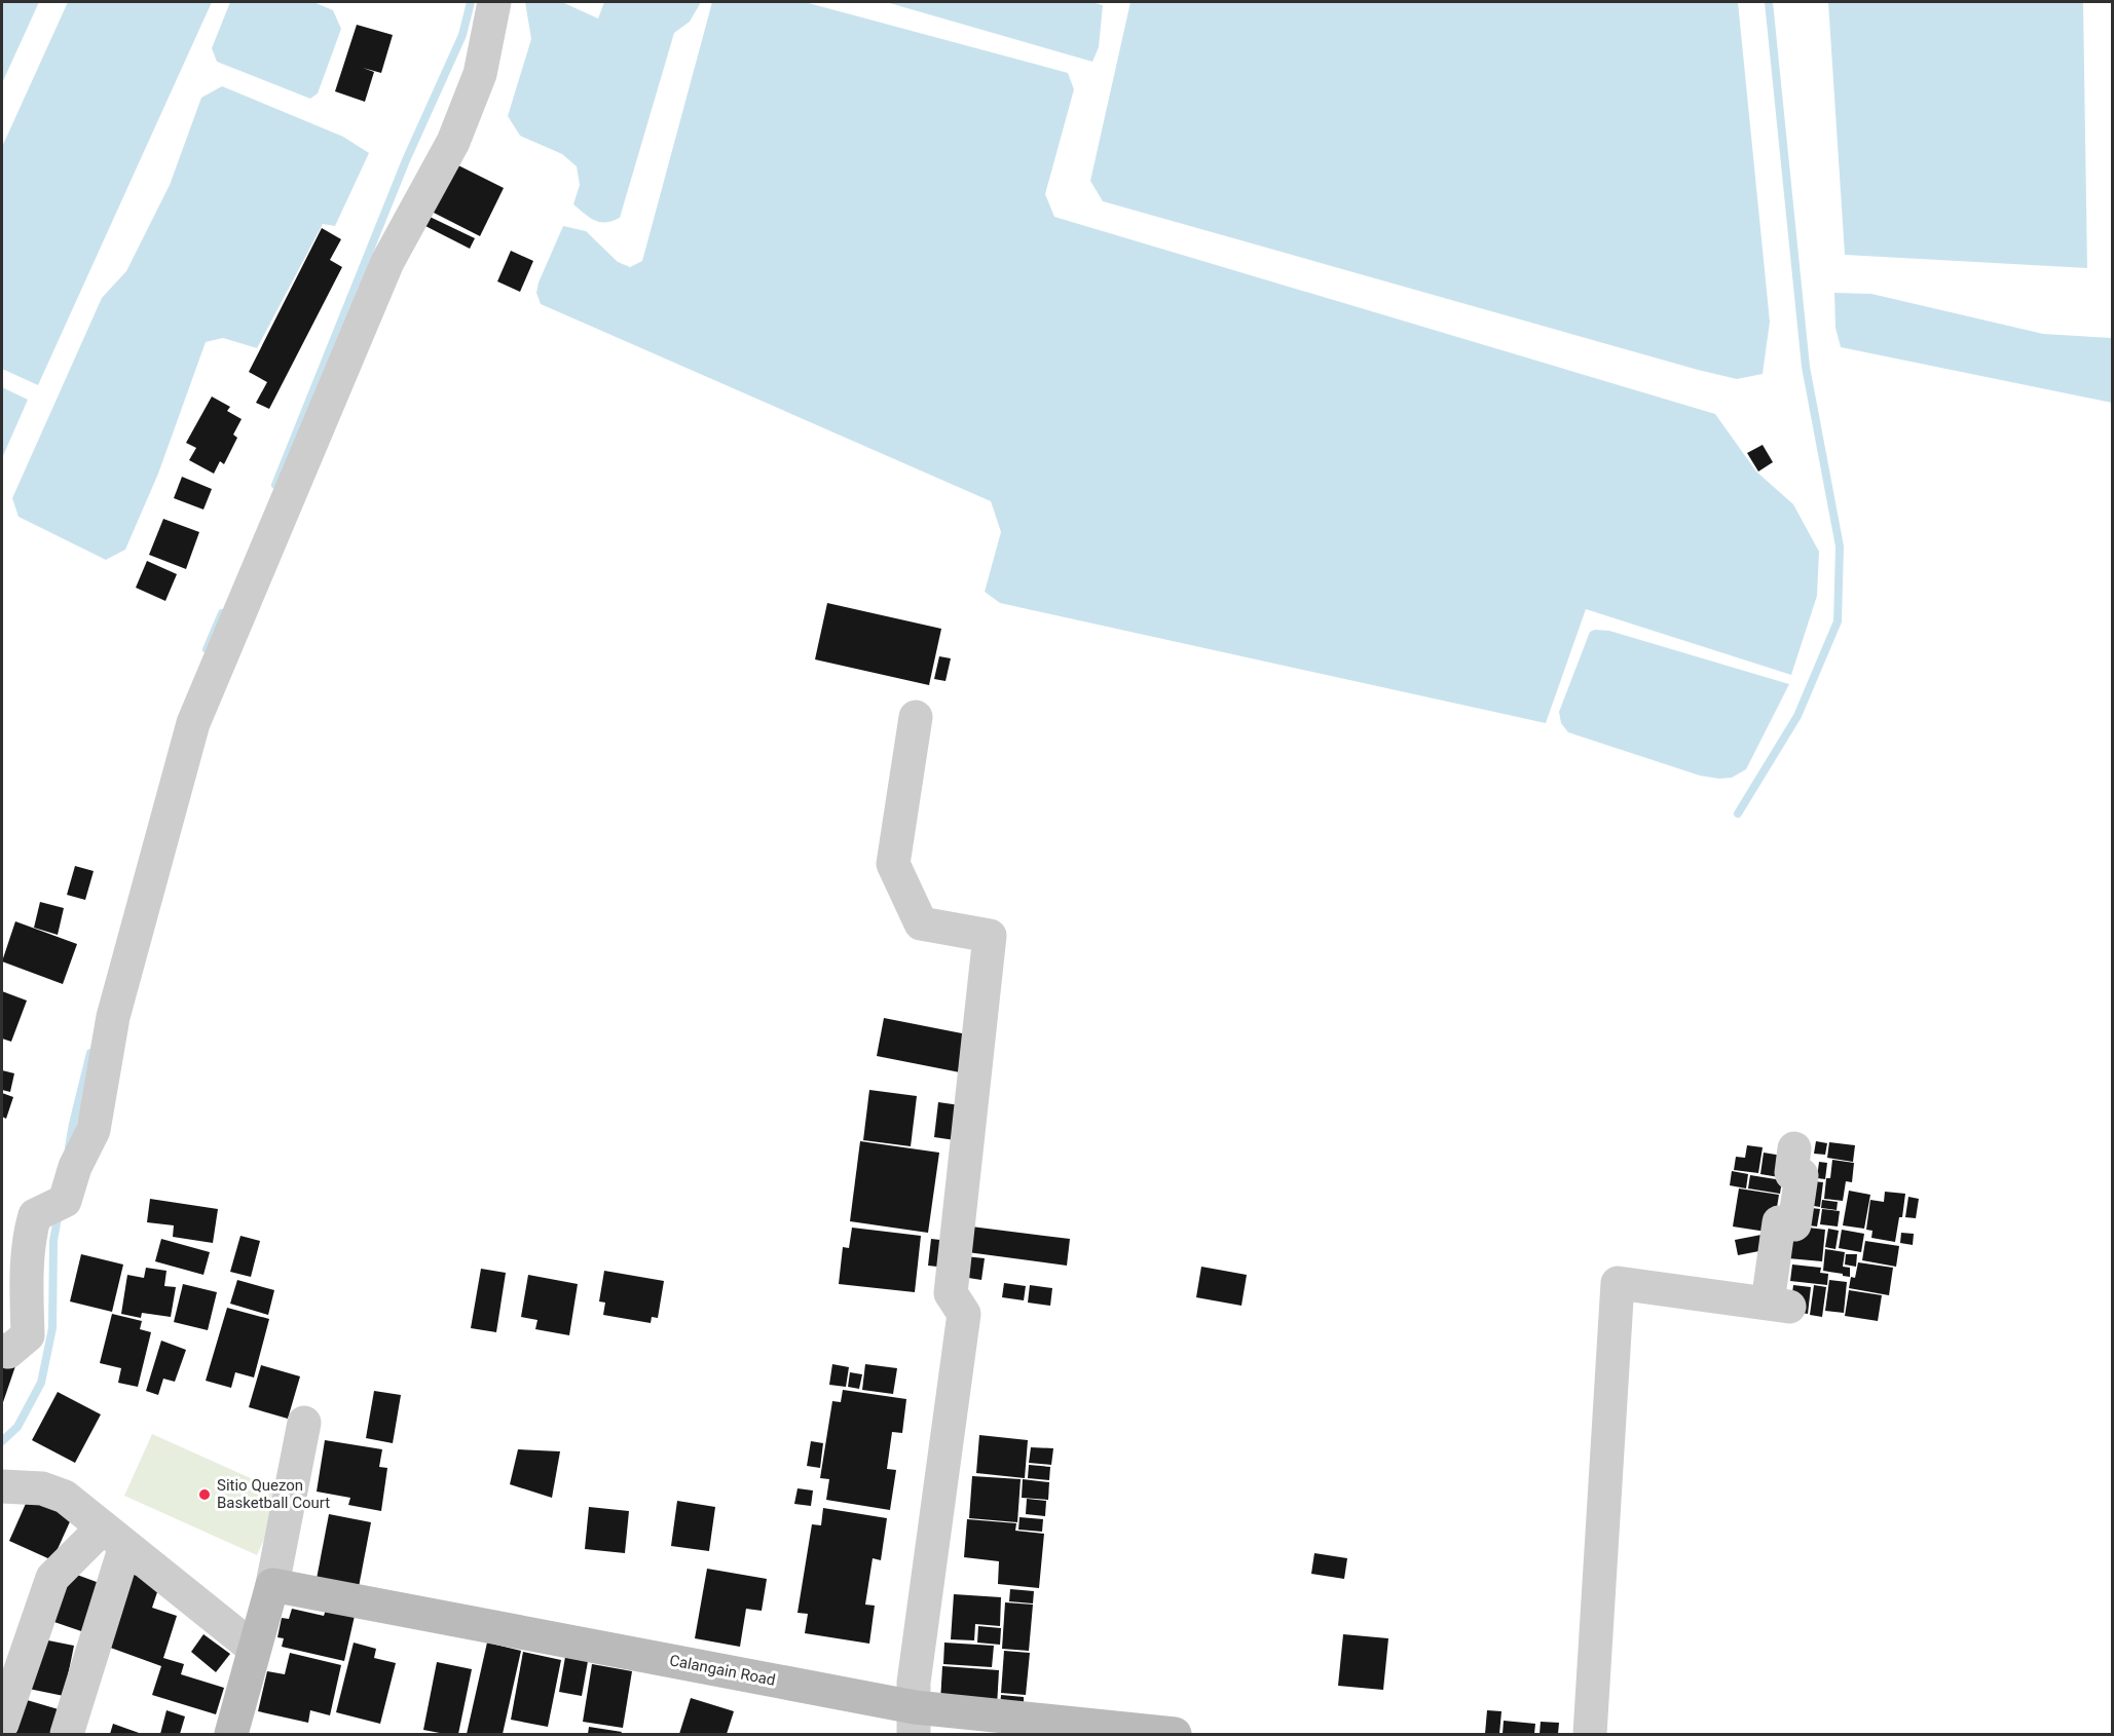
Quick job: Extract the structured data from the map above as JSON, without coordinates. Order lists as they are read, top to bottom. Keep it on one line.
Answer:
{"streets":{"street":["Calangain Road"]},"places":["Sitio Quezon Basketball Court"]}
